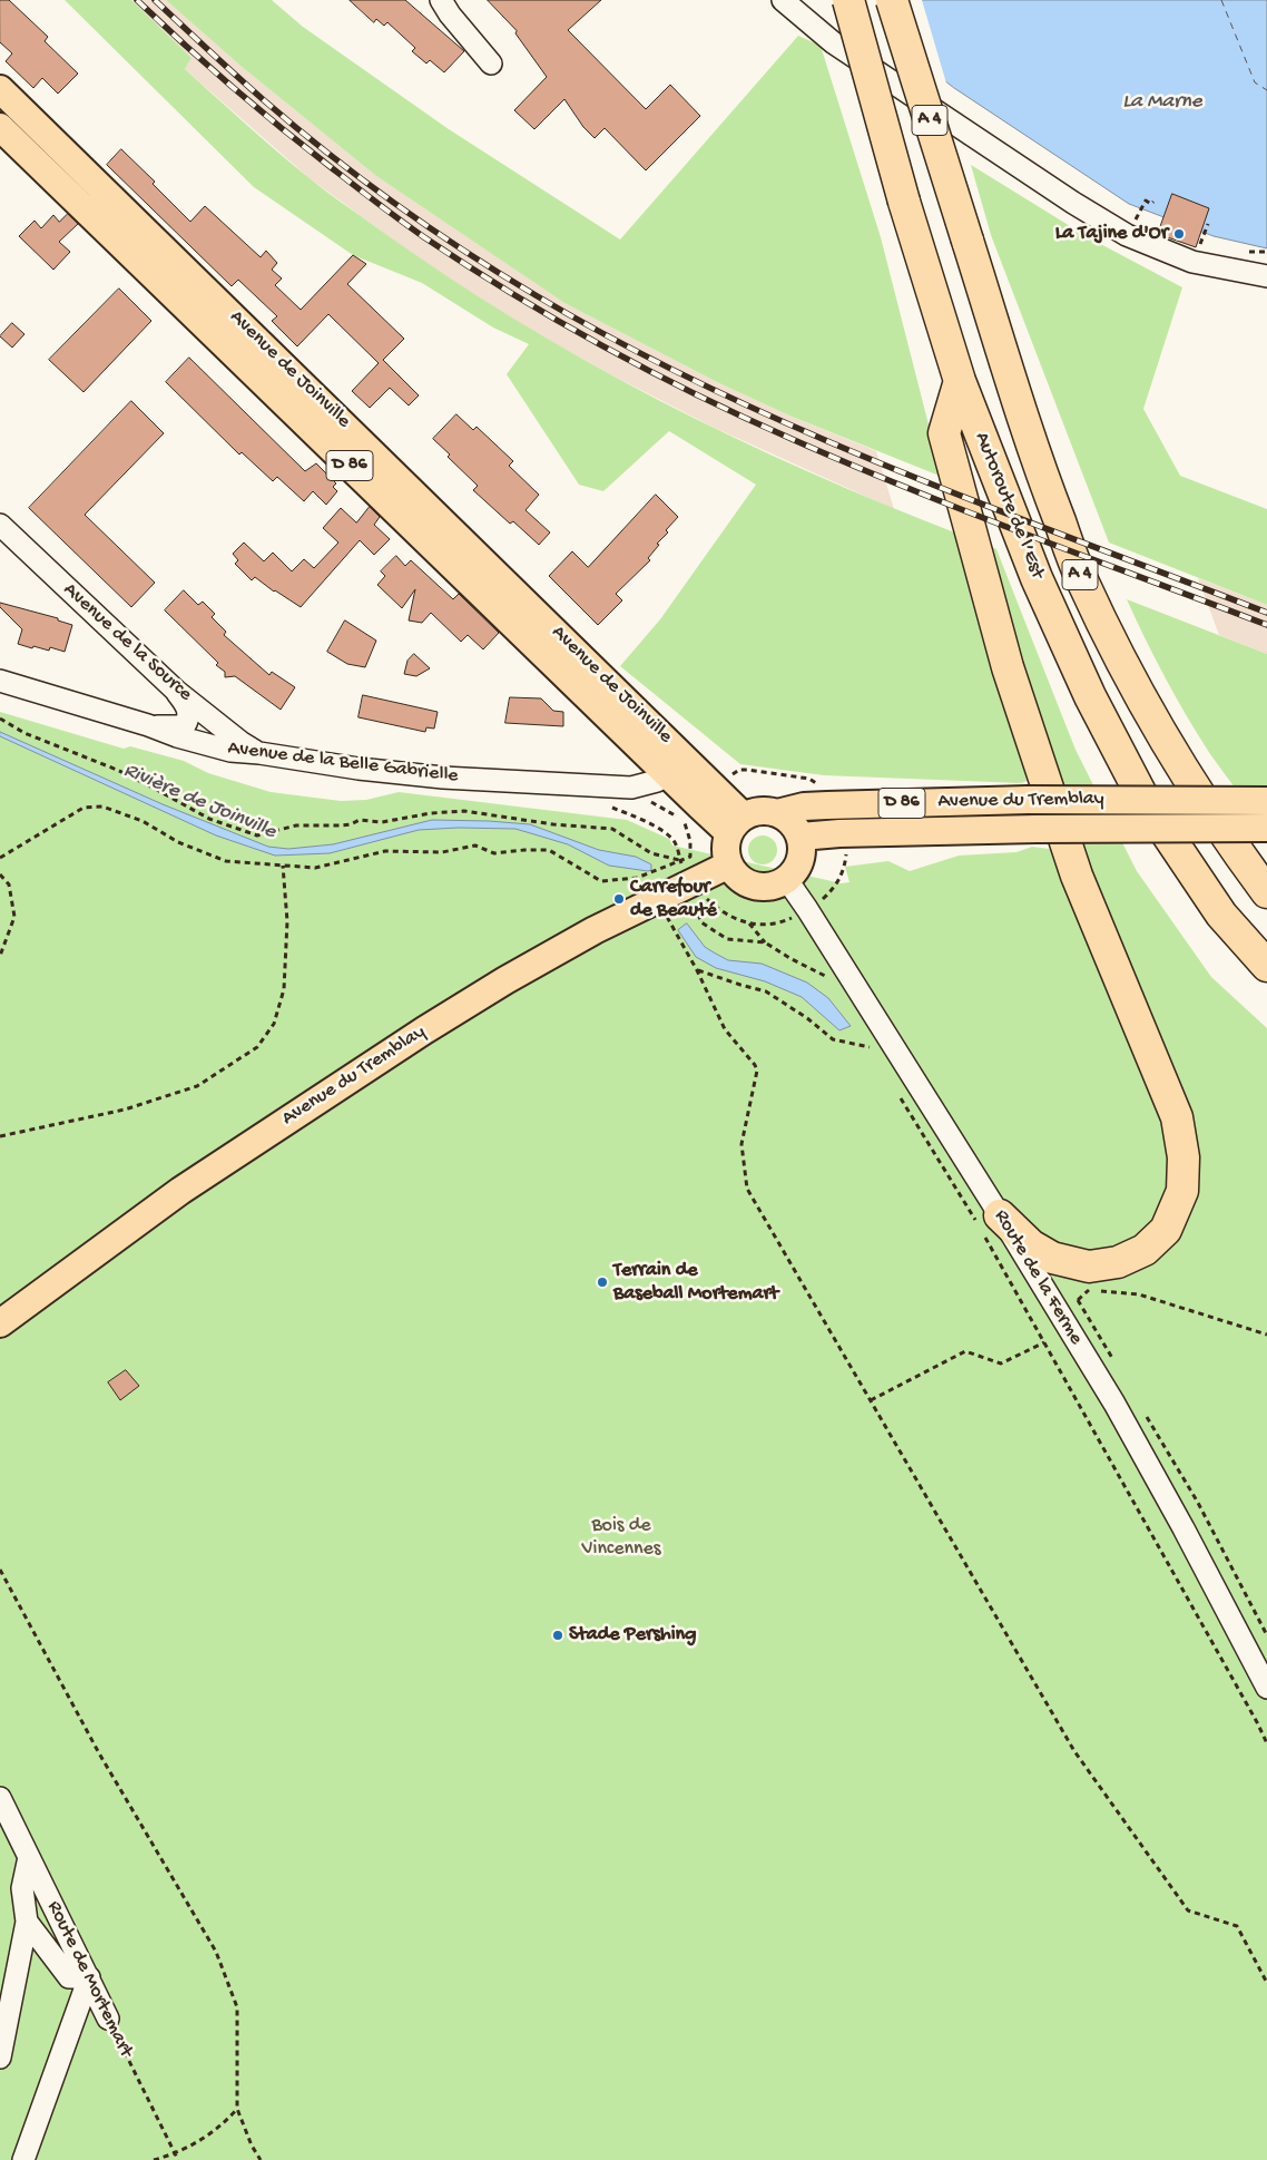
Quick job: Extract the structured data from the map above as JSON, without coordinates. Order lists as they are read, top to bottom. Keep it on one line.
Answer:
{"streets":{"highway":["A 4","Autoroute de l’Est"],"main road":["Avenue de Joinville","D 86","Avenue du Tremblay"],"street":["Avenue de la Source","Avenue de la Belle Gabrielle","Route de la Ferme","Route de Mortemart"]},"crossings":[["Avenue de Joinville","Avenue de la Belle Gabrielle"],["Avenue de Joinville","Avenue du Tremblay"],["Avenue de Joinville","Route de la Ferme"],["Avenue de la Source","Avenue de la Belle Gabrielle"],["Avenue du Tremblay","Route de la Ferme"]],"water":["La Marne","Rivière de Joinville"],"parks":["Bois de Vincennes"],"places":["La Tajine d'Or","Carrefour de Beauté","Terrain de Baseball Mortemart","Stade Pershing"]}
